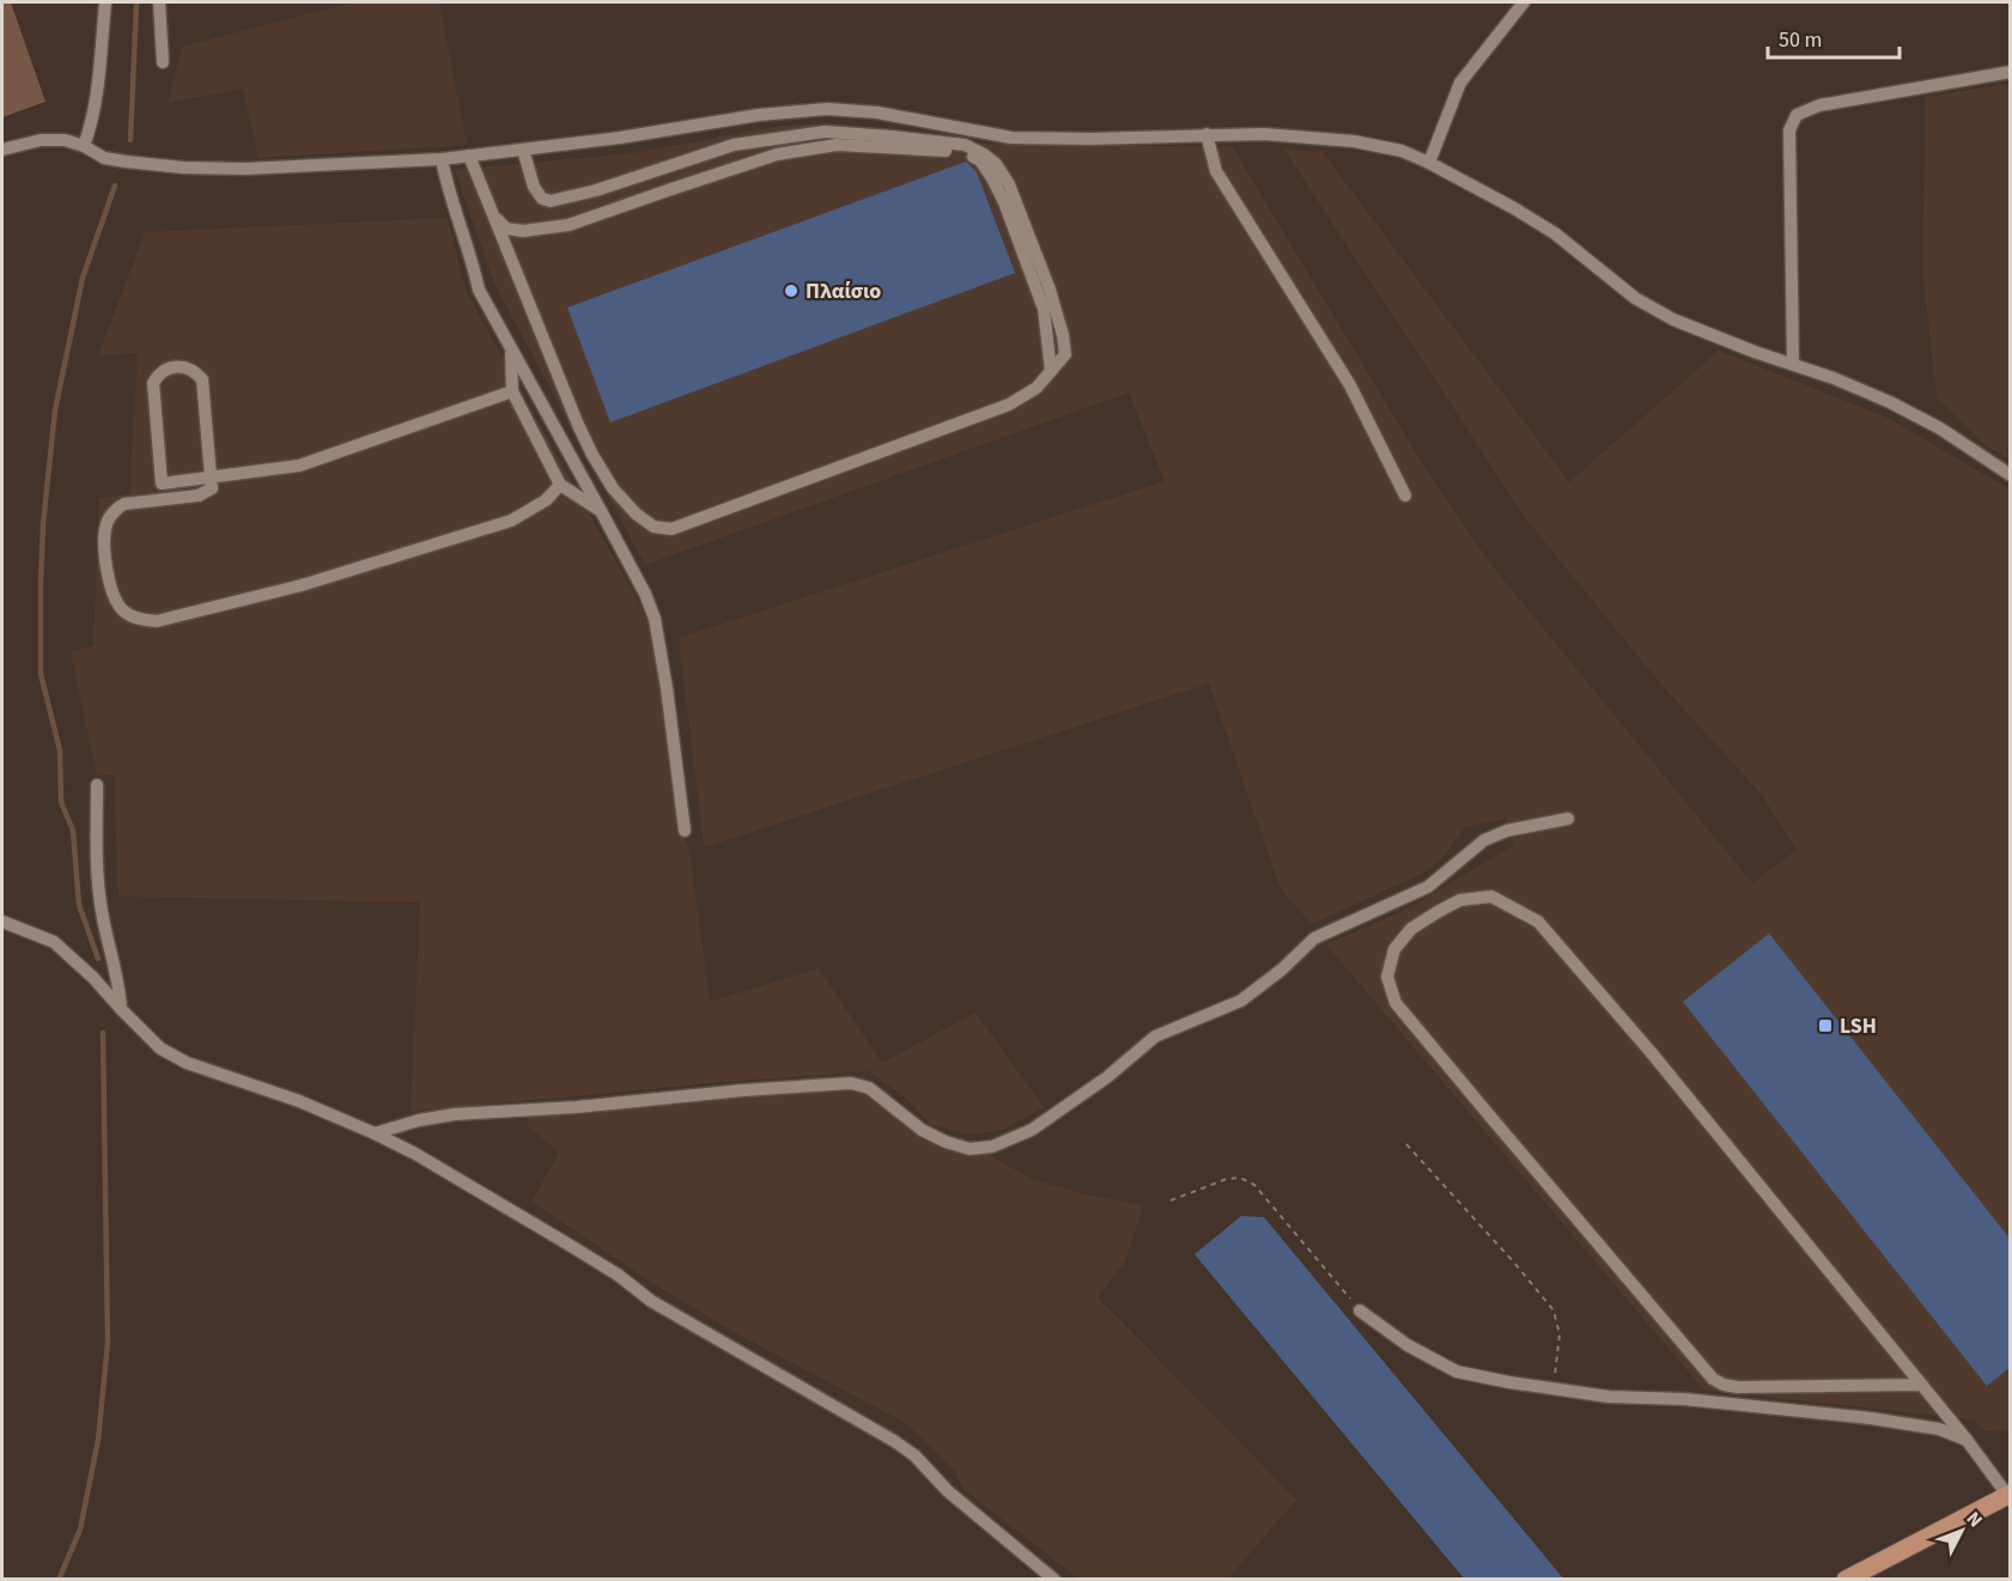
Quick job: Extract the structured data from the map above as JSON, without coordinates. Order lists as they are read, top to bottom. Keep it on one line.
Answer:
{"places":{"other":["Πλαίσιο"],"transit":["LSH"]},"scale_bar":"50 m","north":"top right"}
